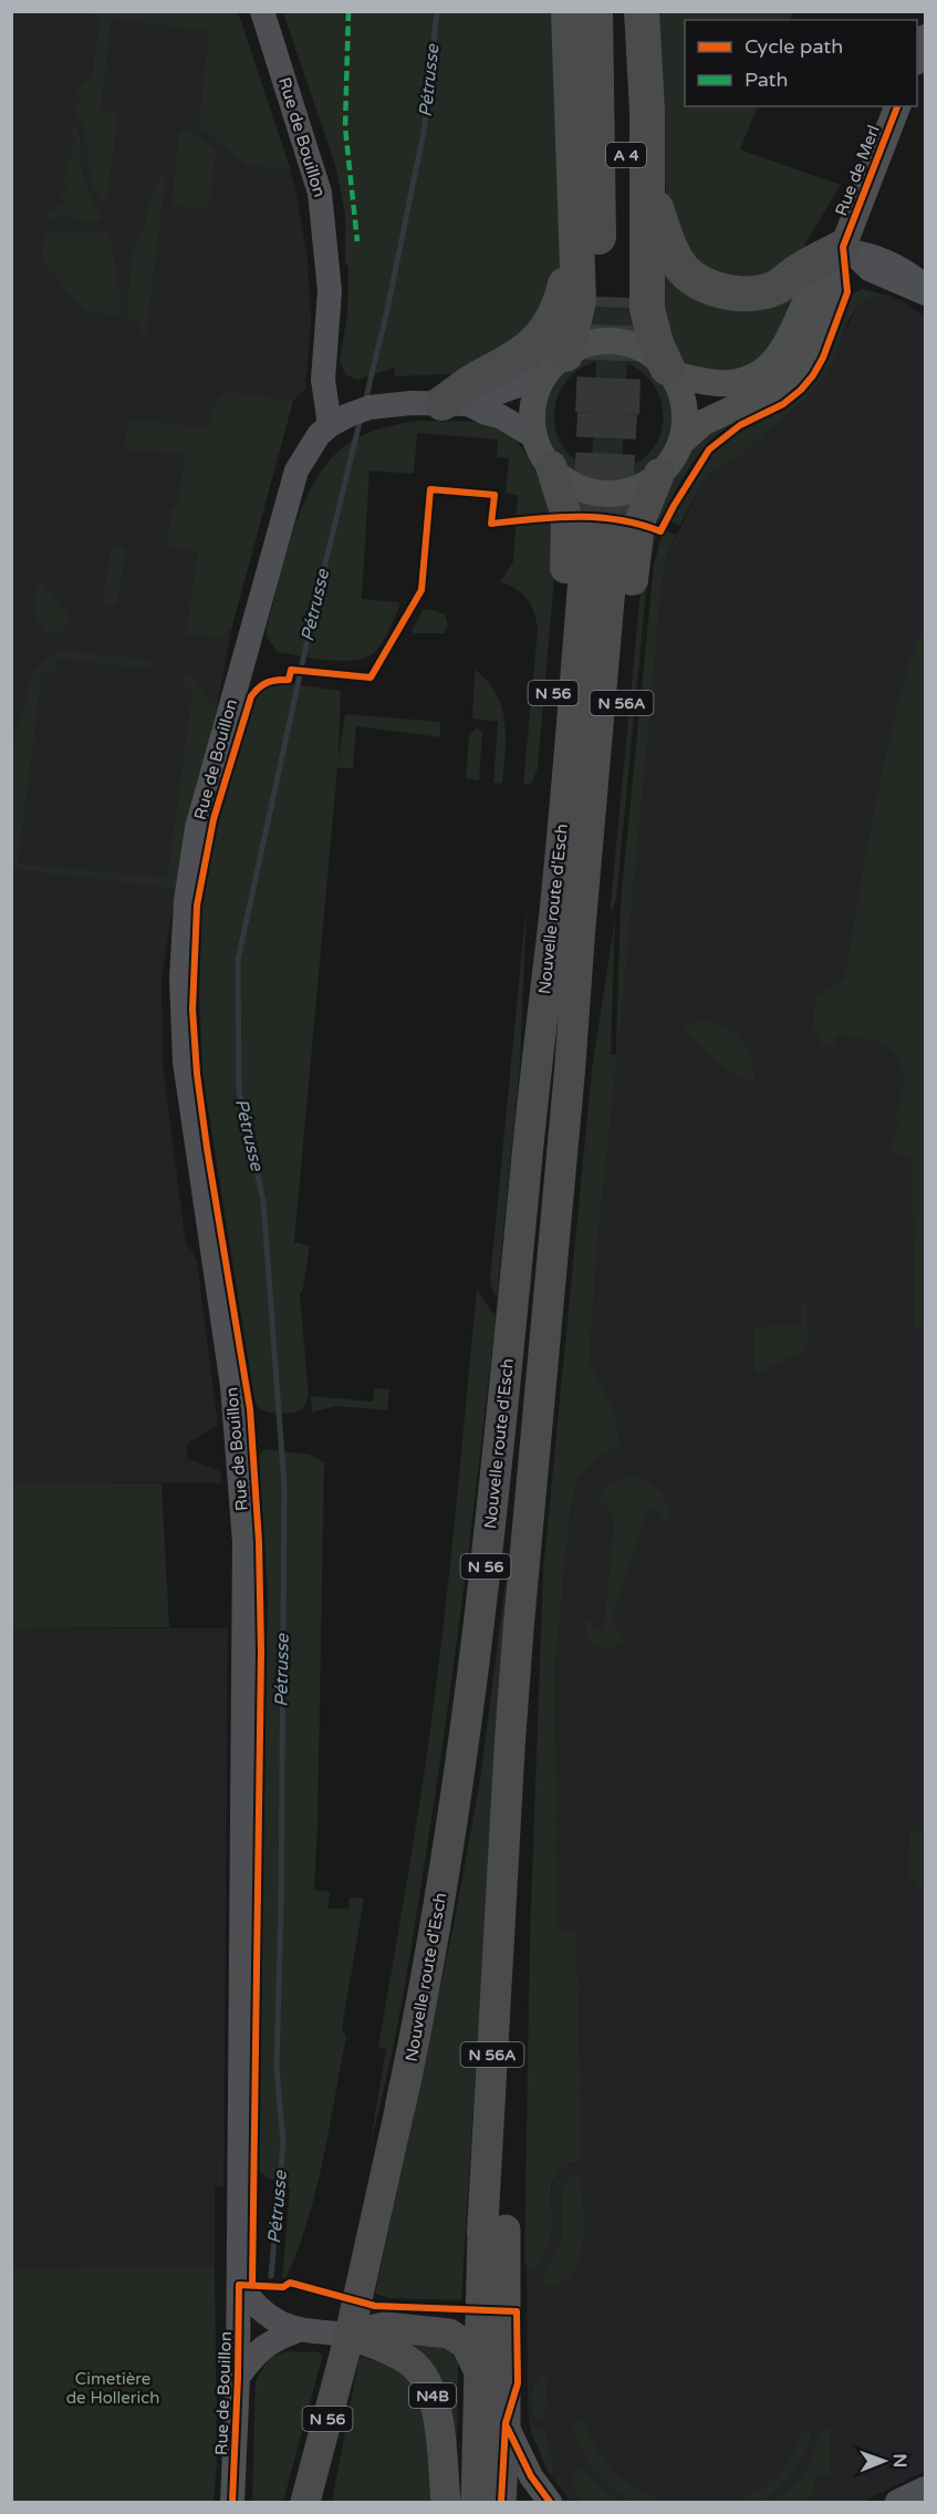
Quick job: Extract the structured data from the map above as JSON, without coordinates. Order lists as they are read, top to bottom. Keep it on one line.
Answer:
{"streets":{"highway":["A 4","N 56","N 56A","Nouvelle route d'Esch"],"main road":["Rue de Merl","N4B"],"street":["Rue de Bouillon"]},"crossings":[["Rue de Bouillon","A 4"],["Rue de Bouillon","Rue de Merl"],["Rue de Bouillon","N 56"],["Rue de Bouillon","N 56A"],["A 4","Rue de Merl"],["A 4","N 56"],["A 4","N 56A"],["Rue de Merl","N 56"],["Rue de Merl","N 56A"],["N 56","N 56A"],["N 56","Nouvelle route d'Esch"],["N 56A","Nouvelle route d'Esch"],["Nouvelle route d'Esch","N4B"]],"water":["Pétrusse"],"parks":["Cimetière de Hollerich"],"legend":["Cycle path","Path"],"north":"right"}
